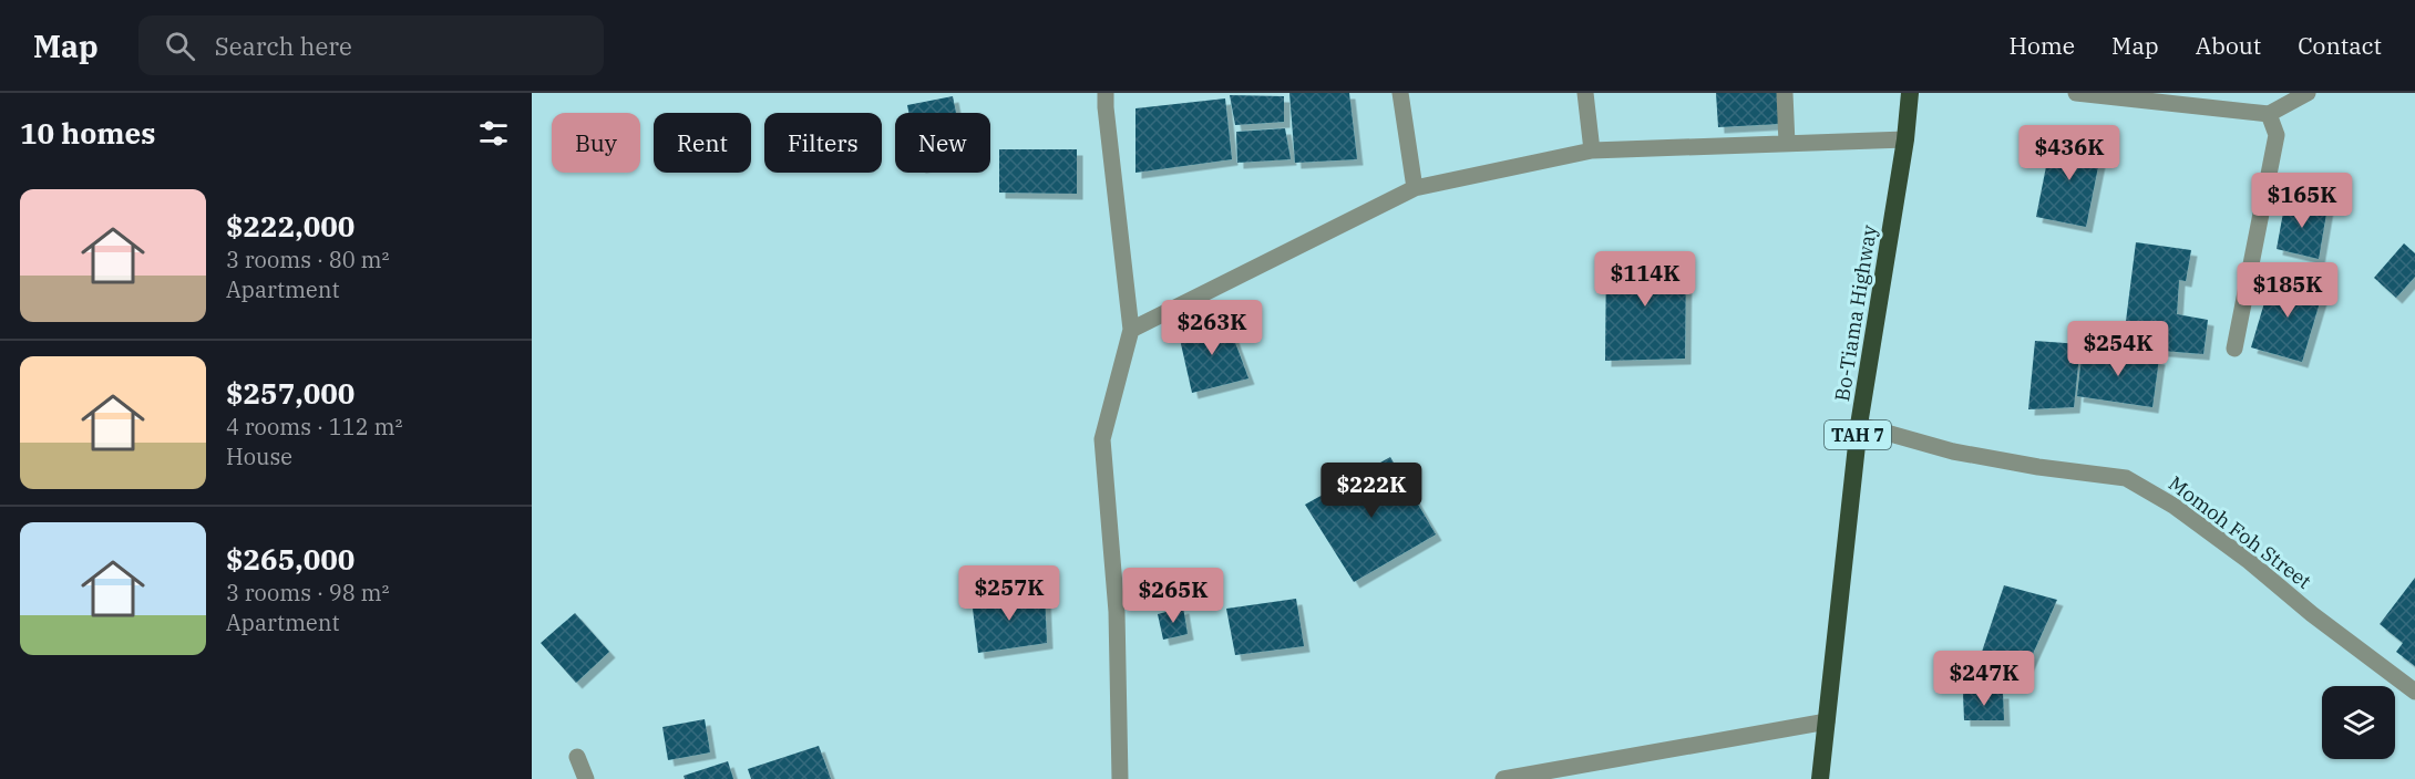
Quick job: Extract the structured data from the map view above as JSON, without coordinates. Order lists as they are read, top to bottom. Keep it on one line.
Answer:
{"streets":{"highway":["Bo-Tiama Highway","TAH 7"],"street":["Momoh Foh Street"]},"crossings":[["Bo-Tiama Highway","Momoh Foh Street"]],"page":{"header":"Map","search":"Search here","nav":["Home","Map","About","Contact"],"heading":"10 homes","chip":["Buy","Rent","Filters","New"],"price":["$436K","$165K","$114K","$185K","$263K","$254K","$222K","$257K","$265K","$247K"],"list":[{"name":"$222,000","note":"3 rooms · 80 m² · Apartment"},{"name":"$257,000","note":"4 rooms · 112 m² · House"},{"name":"$265,000","note":"3 rooms · 98 m² · Apartment"}]}}
